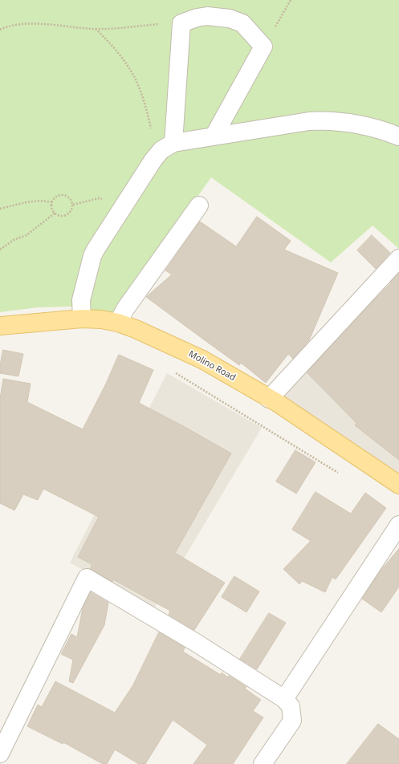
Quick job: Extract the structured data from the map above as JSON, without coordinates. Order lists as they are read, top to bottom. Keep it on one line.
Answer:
{"streets":{"main road":["Molino Road"]}}
